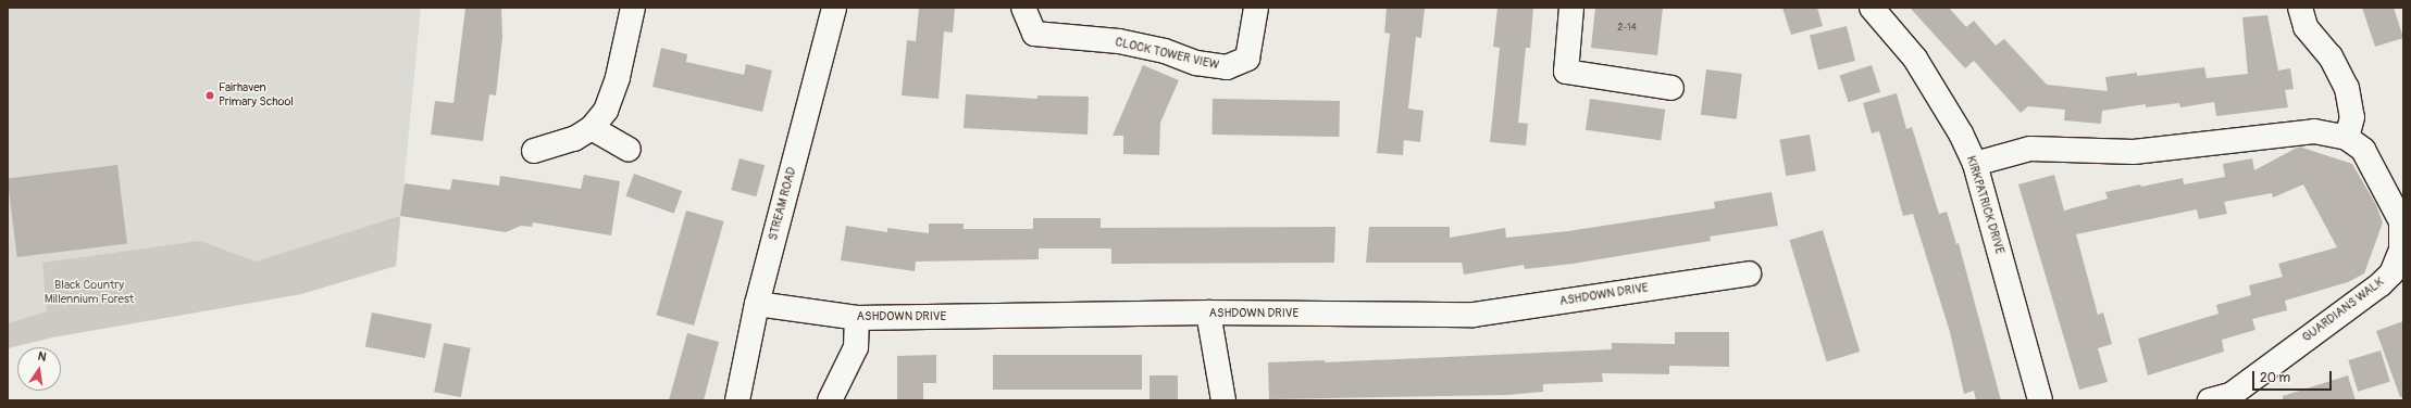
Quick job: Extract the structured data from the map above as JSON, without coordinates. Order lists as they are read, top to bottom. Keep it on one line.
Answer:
{"streets":{"main road":["CLOCK TOWER VIEW","STREAM ROAD","KIRKPATRICK DRIVE","ASHDOWN DRIVE","GUARDIANS WALK"]},"crossings":[["STREAM ROAD","ASHDOWN DRIVE"],["KIRKPATRICK DRIVE","GUARDIANS WALK"]],"parks":["Black Country Millennium Forest"],"places":["Fairhaven Primary School"],"house_numbers":["2-14"],"scale_bar":"20 m","north":"top"}
